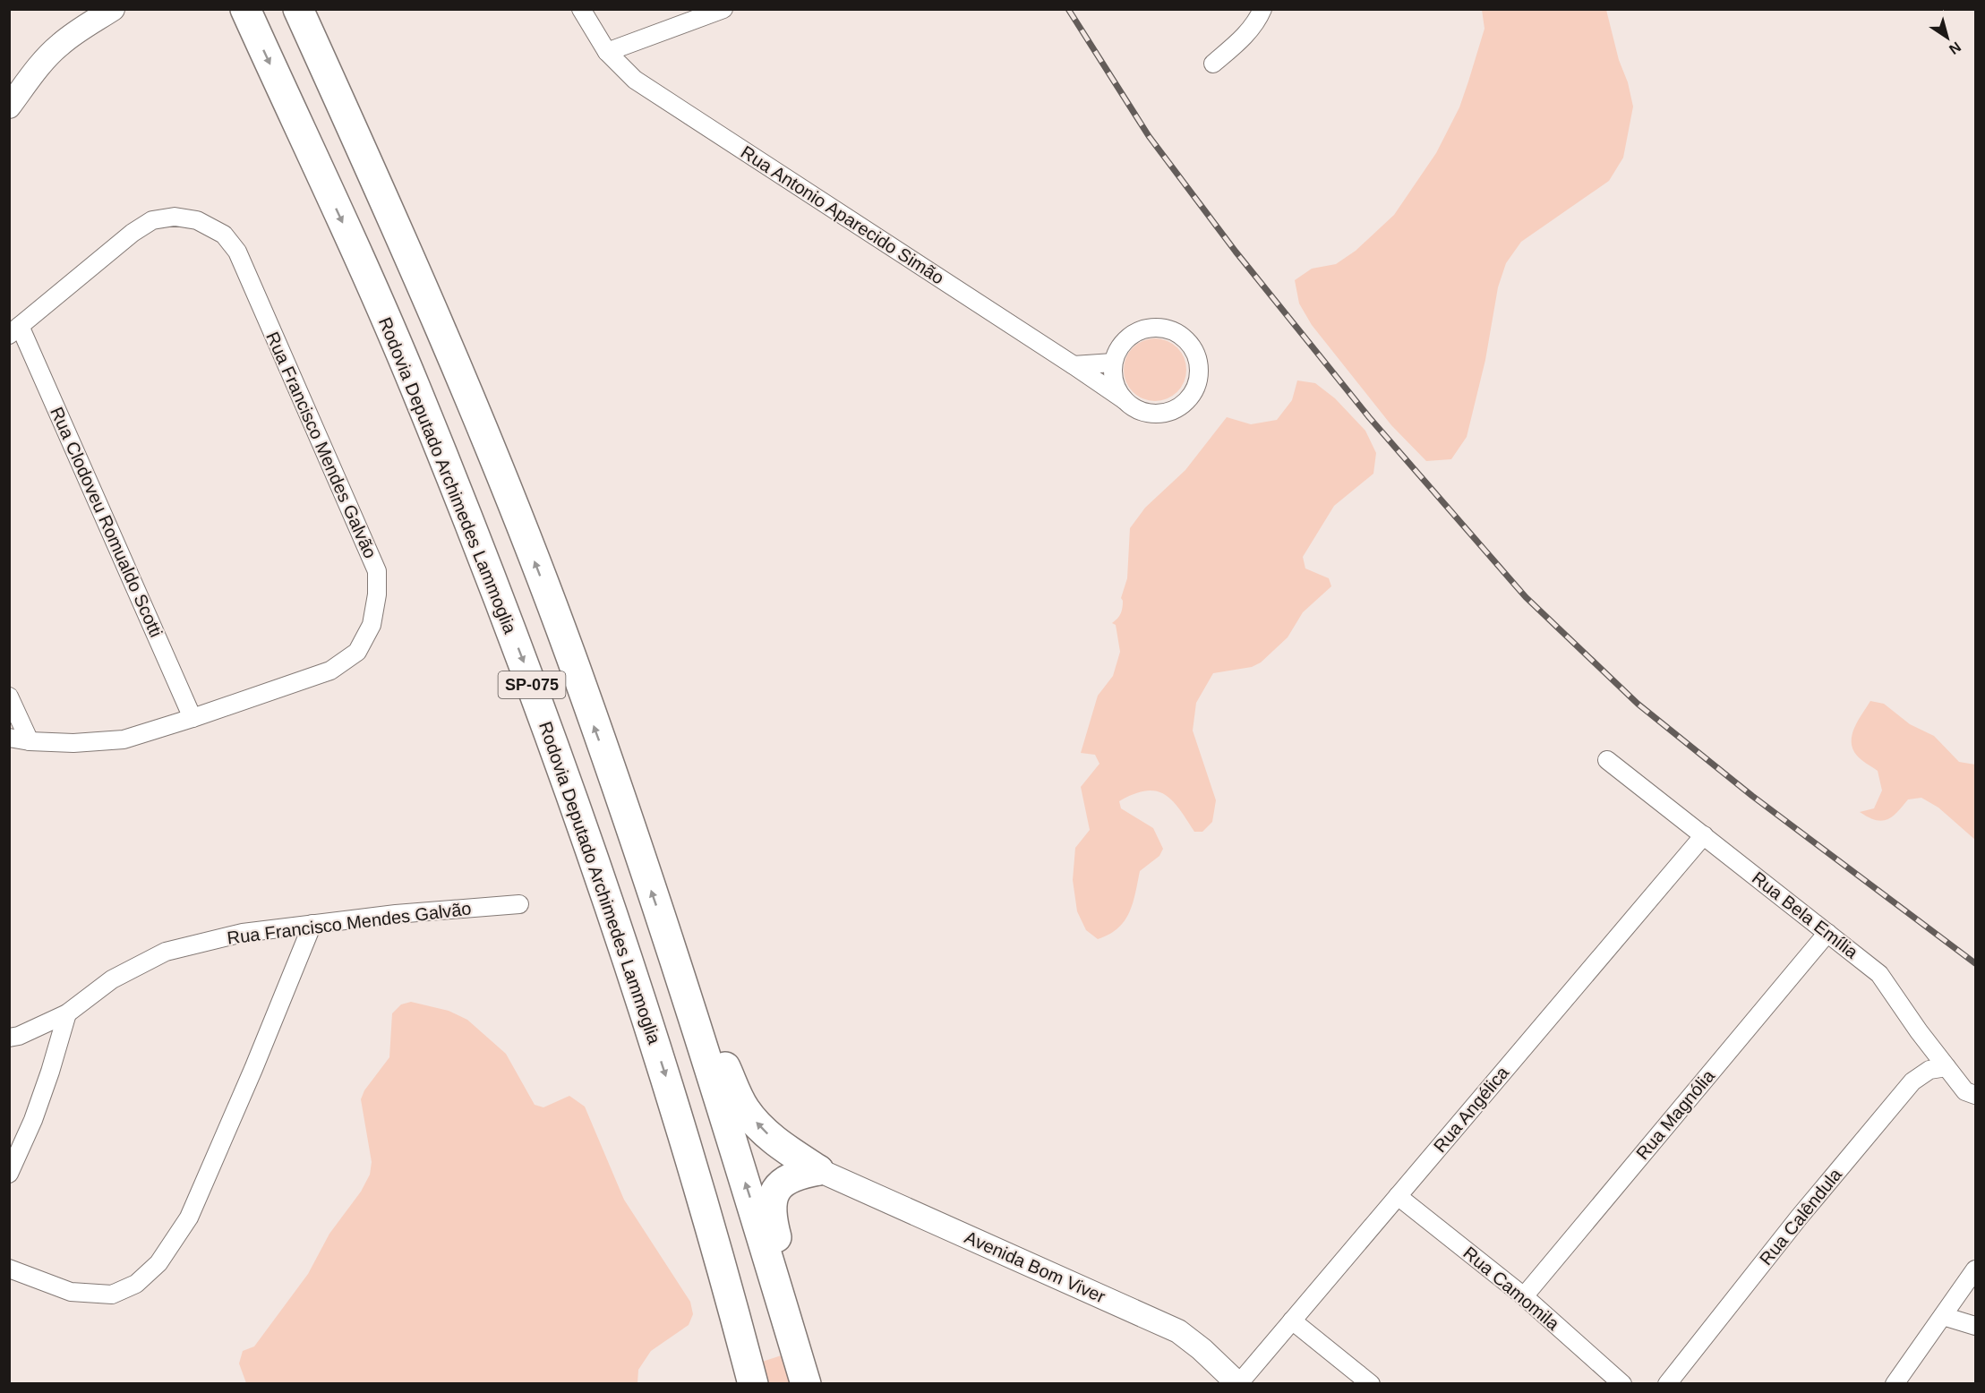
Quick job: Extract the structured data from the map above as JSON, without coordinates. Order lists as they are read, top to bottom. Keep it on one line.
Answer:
{"streets":{"highway":["Rodovia Deputado Archimedes Lammoglia","SP-075"],"street":["Rua Antonio Aparecido Simão","Rua Francisco Mendes Galvão","Rua Clodoveu Romualdo Scotti","Rua Bela Emília","Rua Angélica","Rua Magnólia","Rua Calêndula","Avenida Bom Viver","Rua Camomila"]},"crossings":[["Rua Francisco Mendes Galvão","Rua Clodoveu Romualdo Scotti"],["Rua Bela Emília","Rua Angélica"],["Rua Bela Emília","Rua Magnólia"],["Rua Bela Emília","Rua Calêndula"],["Rua Angélica","Avenida Bom Viver"],["Rua Angélica","Rua Camomila"],["Rua Magnólia","Rua Camomila"]],"north":"bottom right"}
